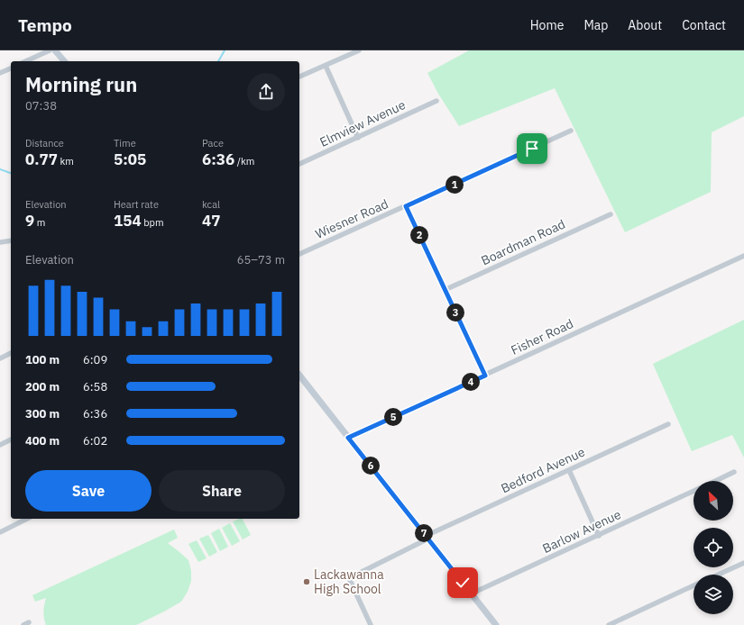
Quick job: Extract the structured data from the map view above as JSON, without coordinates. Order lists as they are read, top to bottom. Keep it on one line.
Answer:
{"streets":{"street":["Elmview Avenue","Wiesner Road","Boardman Road","Fisher Road","Bedford Avenue","Barlow Avenue"]},"places":["Lackawanna High School"],"north":"top left","page":{"header":"Tempo","nav":["Home","Map","About","Contact"],"heading":["Morning run","07:38"],"stats":[["Distance","0.77 km"],["Time","5:05"],["Pace","6:36 /km"],["Elevation","9 m"],["Heart rate","154 bpm"],["kcal","47"]],"pins":["1","2","3","4","5","6","7"],"chart":["Elevation","65–73 m"],"list":[{"name":"100 m","note":"6:09"},{"name":"200 m","note":"6:58"},{"name":"300 m","note":"6:36"},{"name":"400 m","note":"6:02"}],"buttons":["Save","Share"]}}
